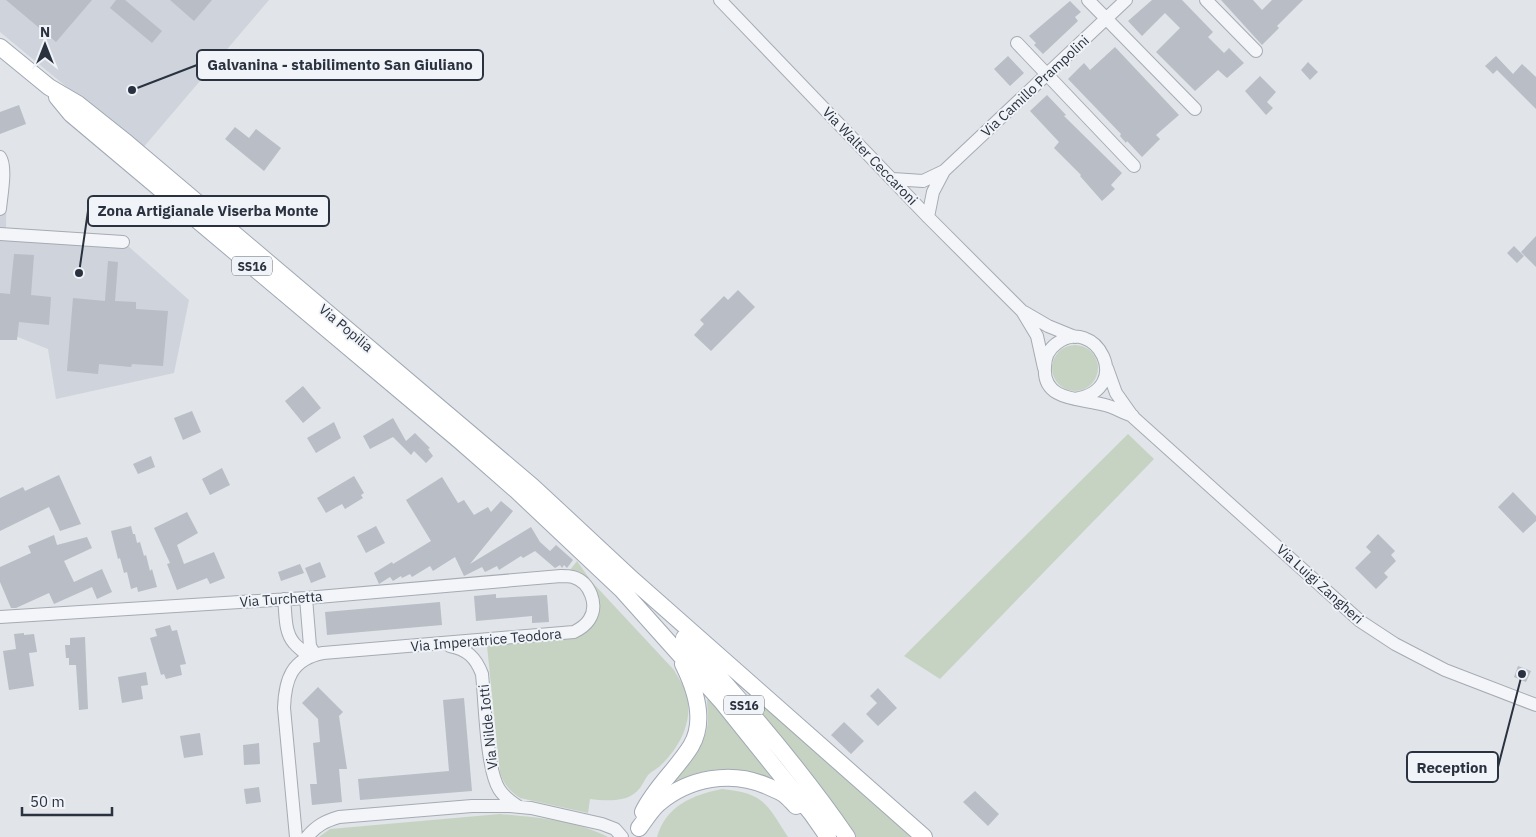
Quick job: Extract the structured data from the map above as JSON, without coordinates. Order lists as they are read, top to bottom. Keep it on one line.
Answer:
{"streets":{"main road":["SS16","Via Popilia"],"street":["Via Camillo Prampolini","Via Walter Ceccaroni","Via Luigi Zangheri","Via Turchetta","Via Imperatrice Teodora","Via Nilde Iotti"]},"crossings":[["Via Camillo Prampolini","Via Walter Ceccaroni"],["Via Walter Ceccaroni","Via Luigi Zangheri"],["SS16","Via Popilia"],["Via Turchetta","Via Imperatrice Teodora"],["Via Imperatrice Teodora","Via Nilde Iotti"]],"places":["Galvanina - stabilimento San Giuliano","Zona Artigianale Viserba Monte","Reception"],"scale_bar":"50 m","north":"top"}
